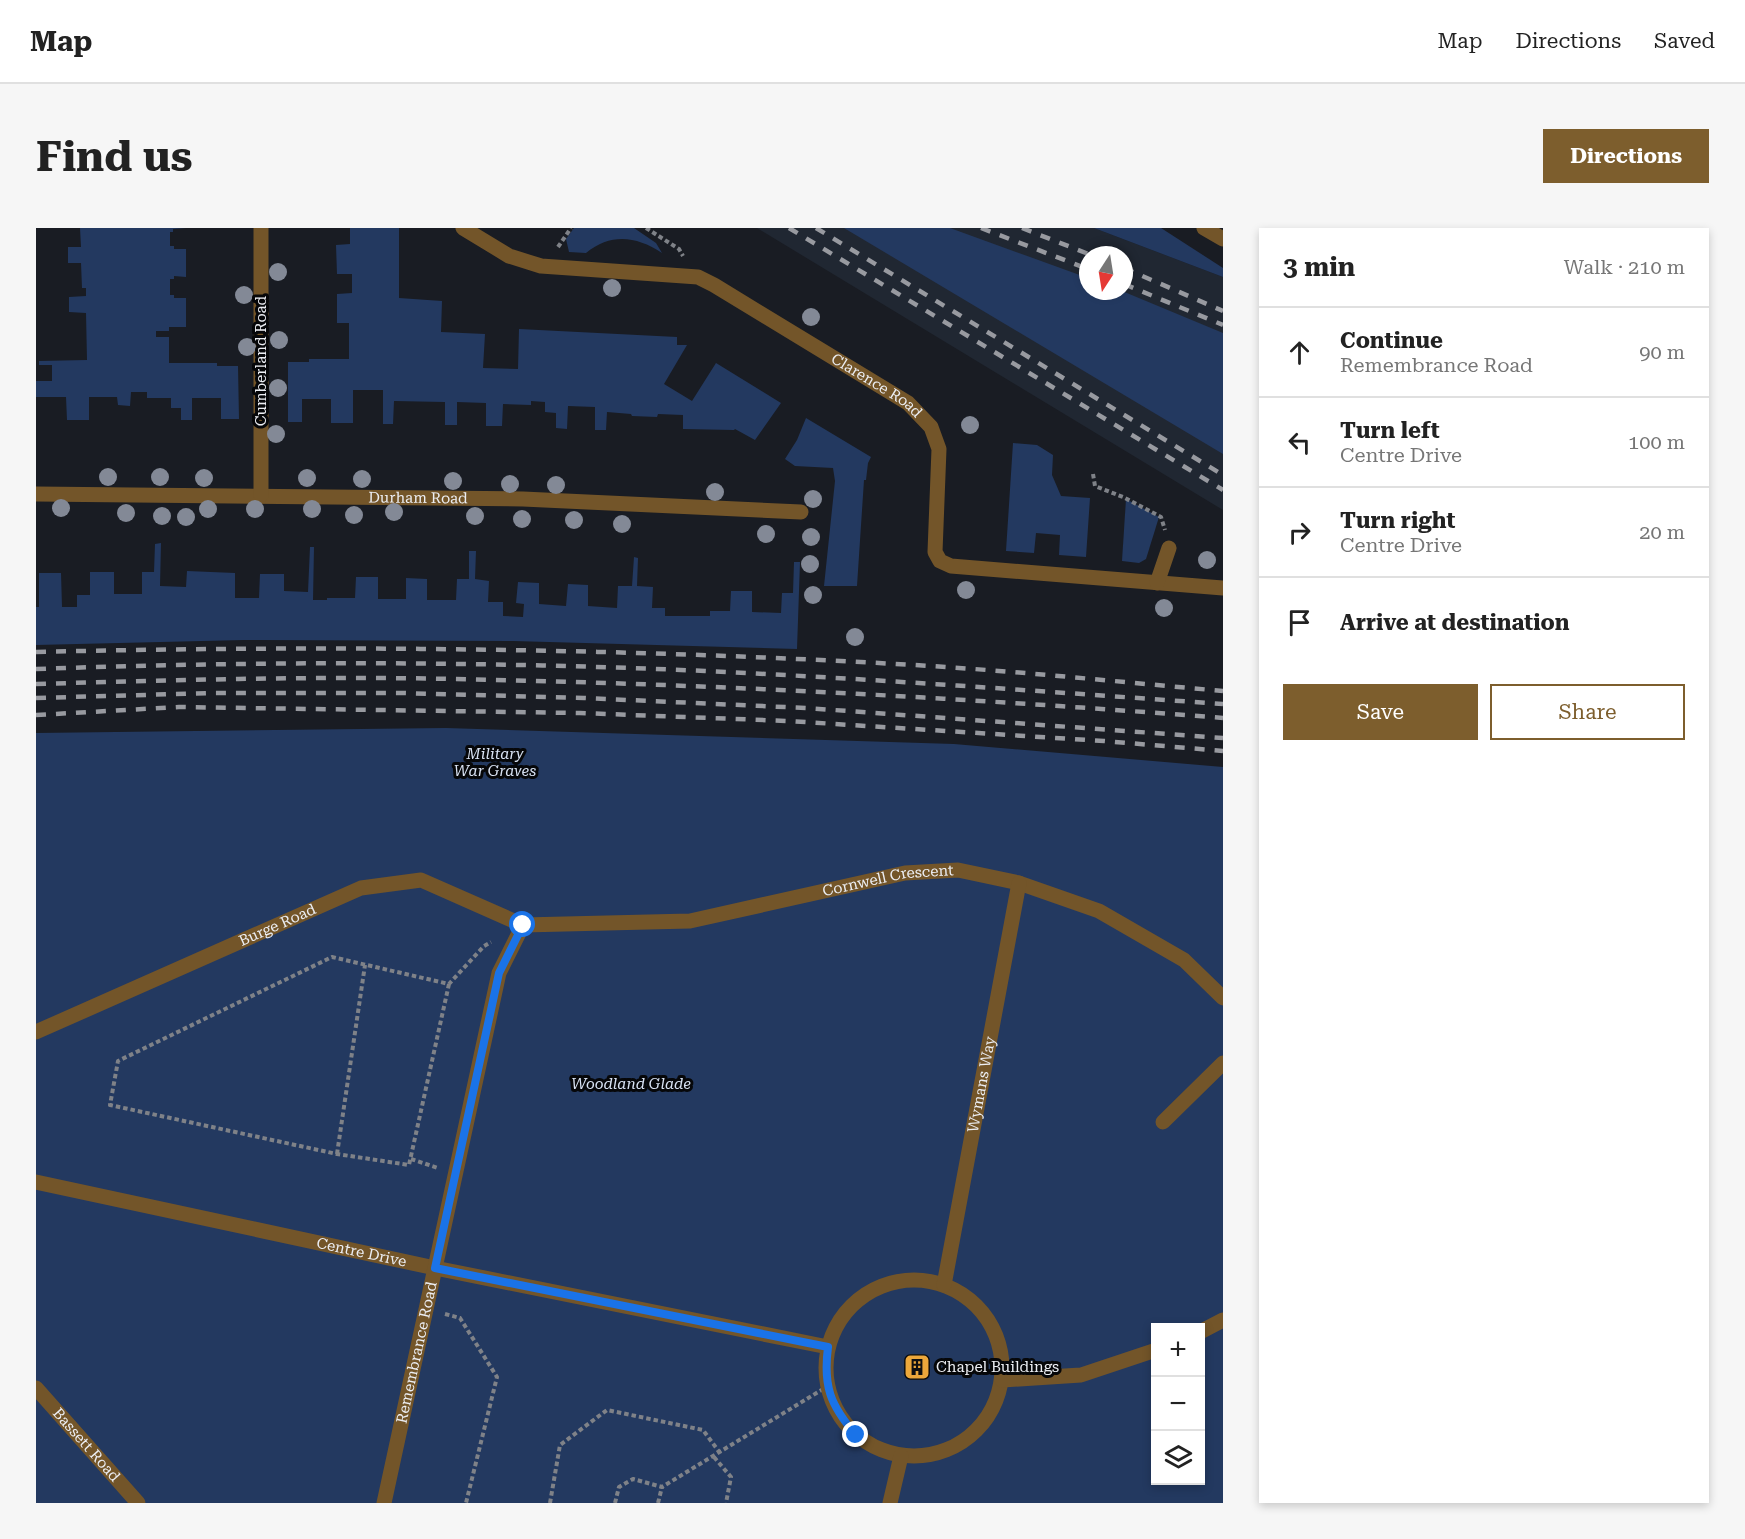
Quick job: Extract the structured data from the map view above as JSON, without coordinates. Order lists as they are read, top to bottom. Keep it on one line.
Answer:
{"streets":{"street":["Cumberland Road","Clarence Road","Durham Road","Cornwell Crescent","Burge Road","Wymans Way","Centre Drive","Remembrance Road","Bassett Road"]},"crossings":[["Cumberland Road","Durham Road"],["Cornwell Crescent","Burge Road"],["Cornwell Crescent","Wymans Way"],["Cornwell Crescent","Remembrance Road"],["Burge Road","Remembrance Road"],["Wymans Way","Centre Drive"],["Centre Drive","Remembrance Road"]],"parks":["Military War Graves","Woodland Glade"],"places":{"building":["Chapel Buildings"]},"north":"bottom","page":{"header":"Map","nav":["Map","Directions","Saved"],"buttons":["Directions",["Save","Share"]],"title":"Find us","heading":["3 min","Walk · 210 m"],"list":[["Continue","Remembrance Road","90 m"],["Turn left","Centre Drive","100 m"],["Turn right","Centre Drive","20 m"],"Arrive at destination"],"map_buttons":["+","−"]}}
